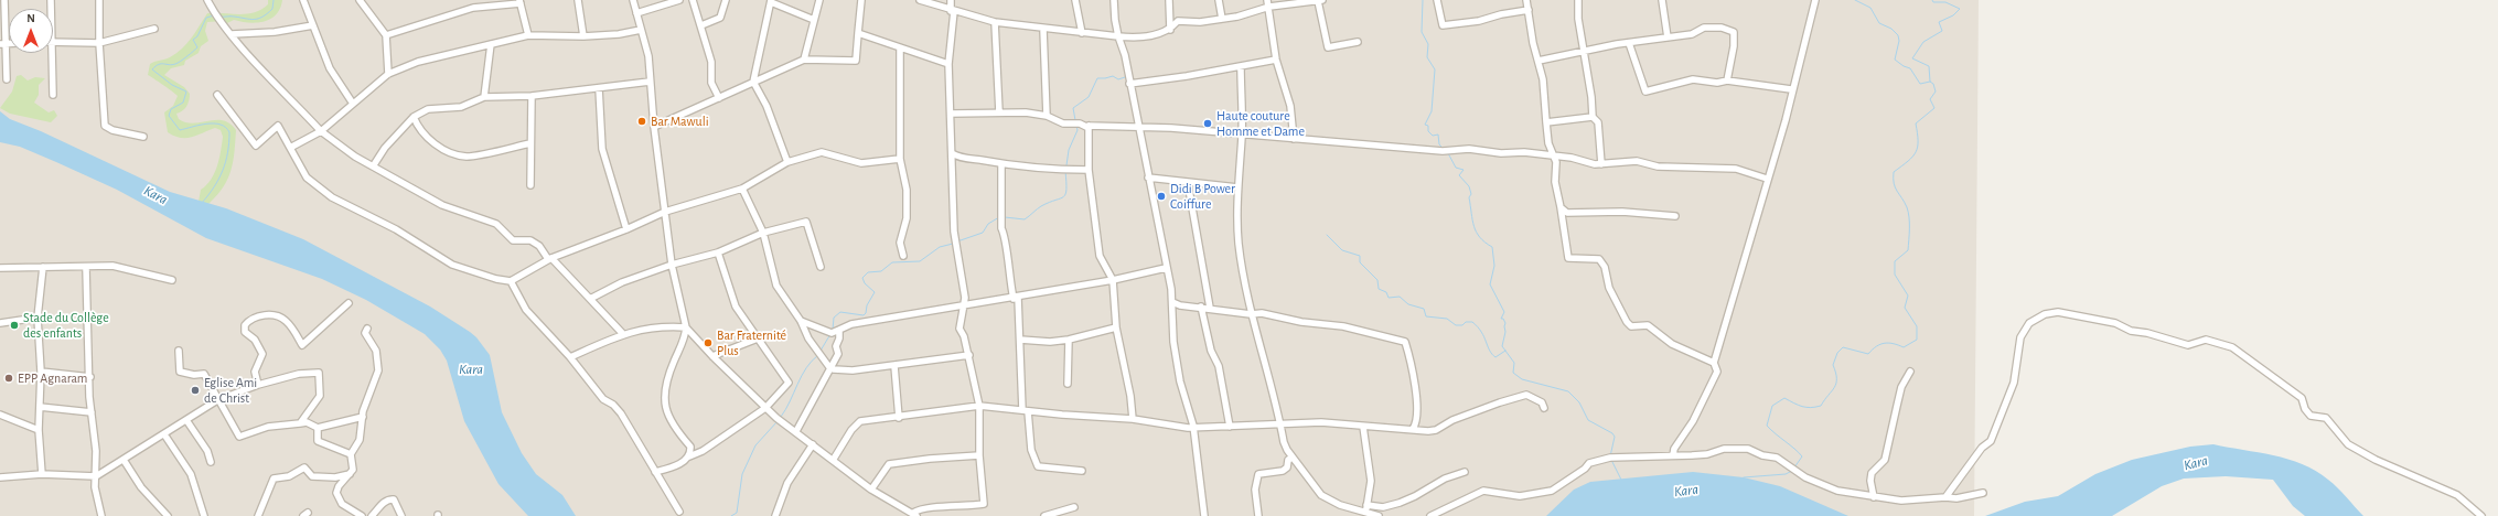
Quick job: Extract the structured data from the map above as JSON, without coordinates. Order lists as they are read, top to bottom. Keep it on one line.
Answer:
{"water":["Kara"],"places":["Bar Mawuli","Haute couture Homme et Dame","Didi B Power Coiffure","Stade du Collège des enfants","Bar Fraternité Plus","EPP Agnaram","Eglise Ami de Christ"],"north":"top"}
